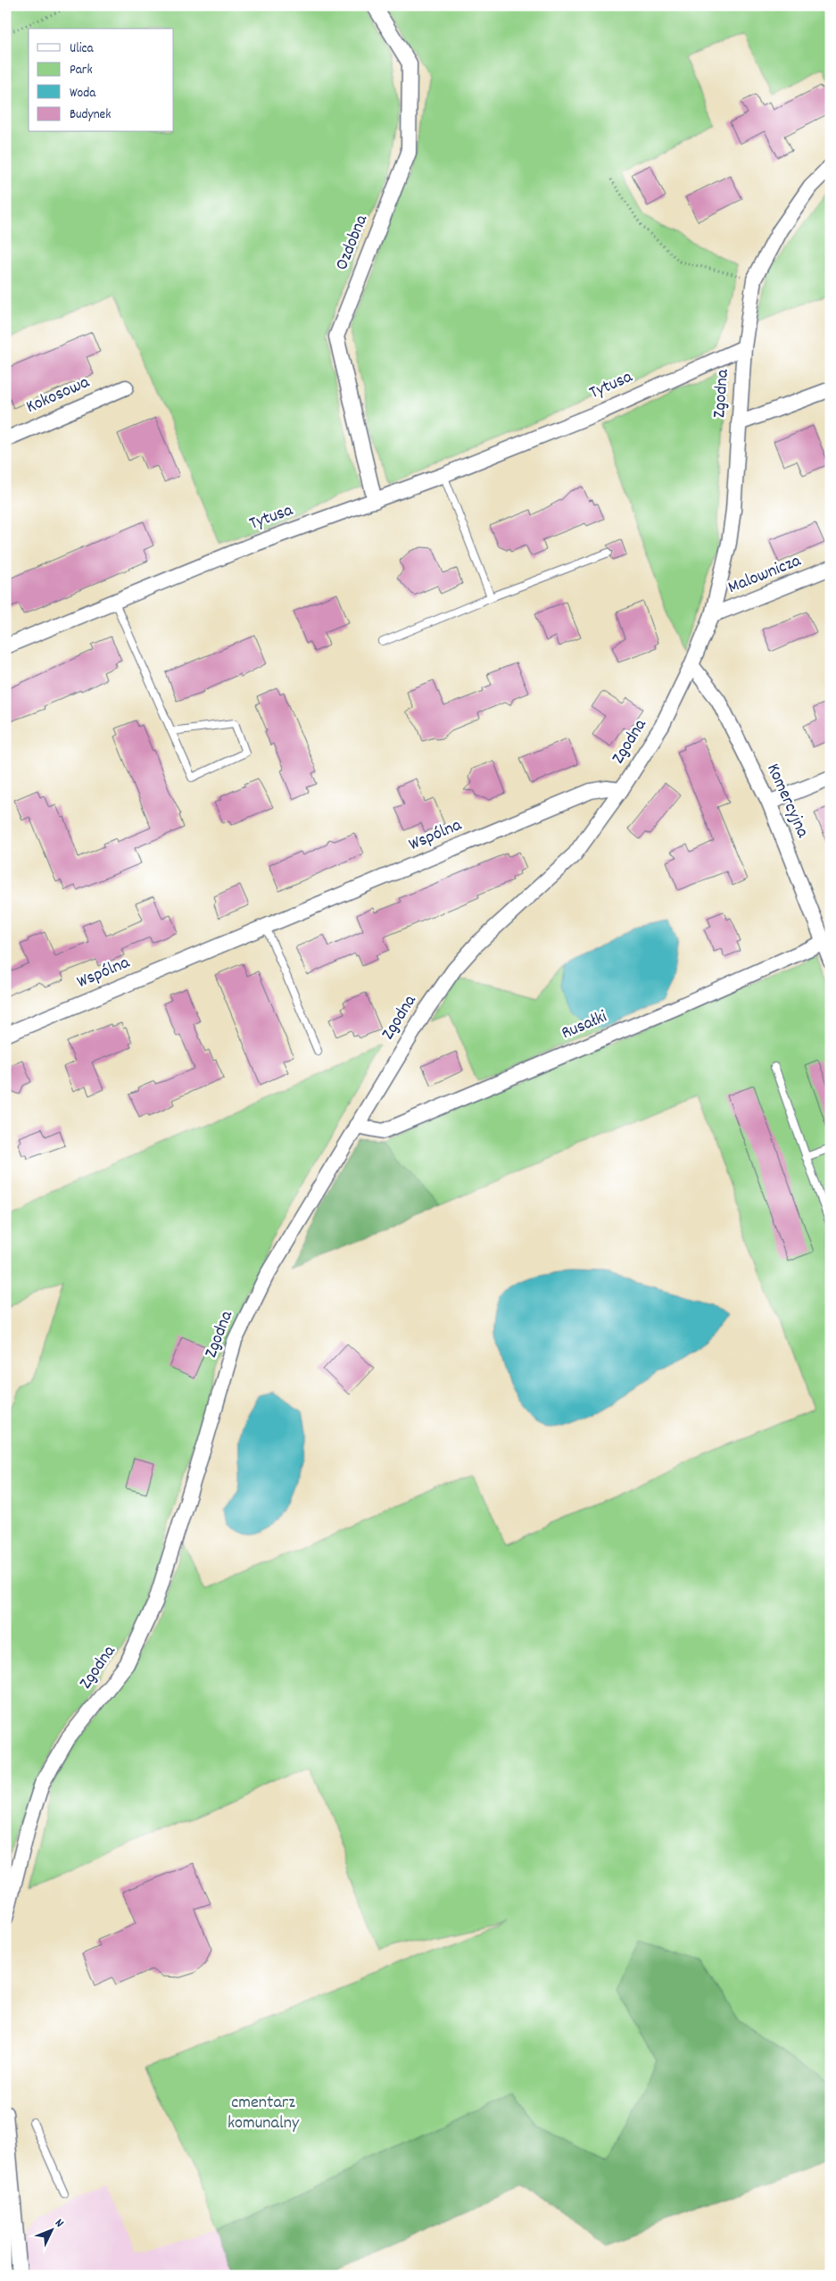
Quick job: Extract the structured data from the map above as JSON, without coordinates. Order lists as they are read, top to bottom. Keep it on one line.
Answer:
{"streets":{"street":["Ozdobna","Tytusa","Zgodna","Kokosowa","Malownicza","Komercyjna","Wspólna","Rusałki"]},"crossings":[["Ozdobna","Tytusa"],["Tytusa","Zgodna"],["Zgodna","Malownicza"],["Zgodna","Komercyjna"],["Zgodna","Wspólna"],["Zgodna","Rusałki"],["Komercyjna","Rusałki"]],"parks":["cmentarz komunalny"],"legend":["Ulica","Park","Woda","Budynek"],"north":"top right"}
